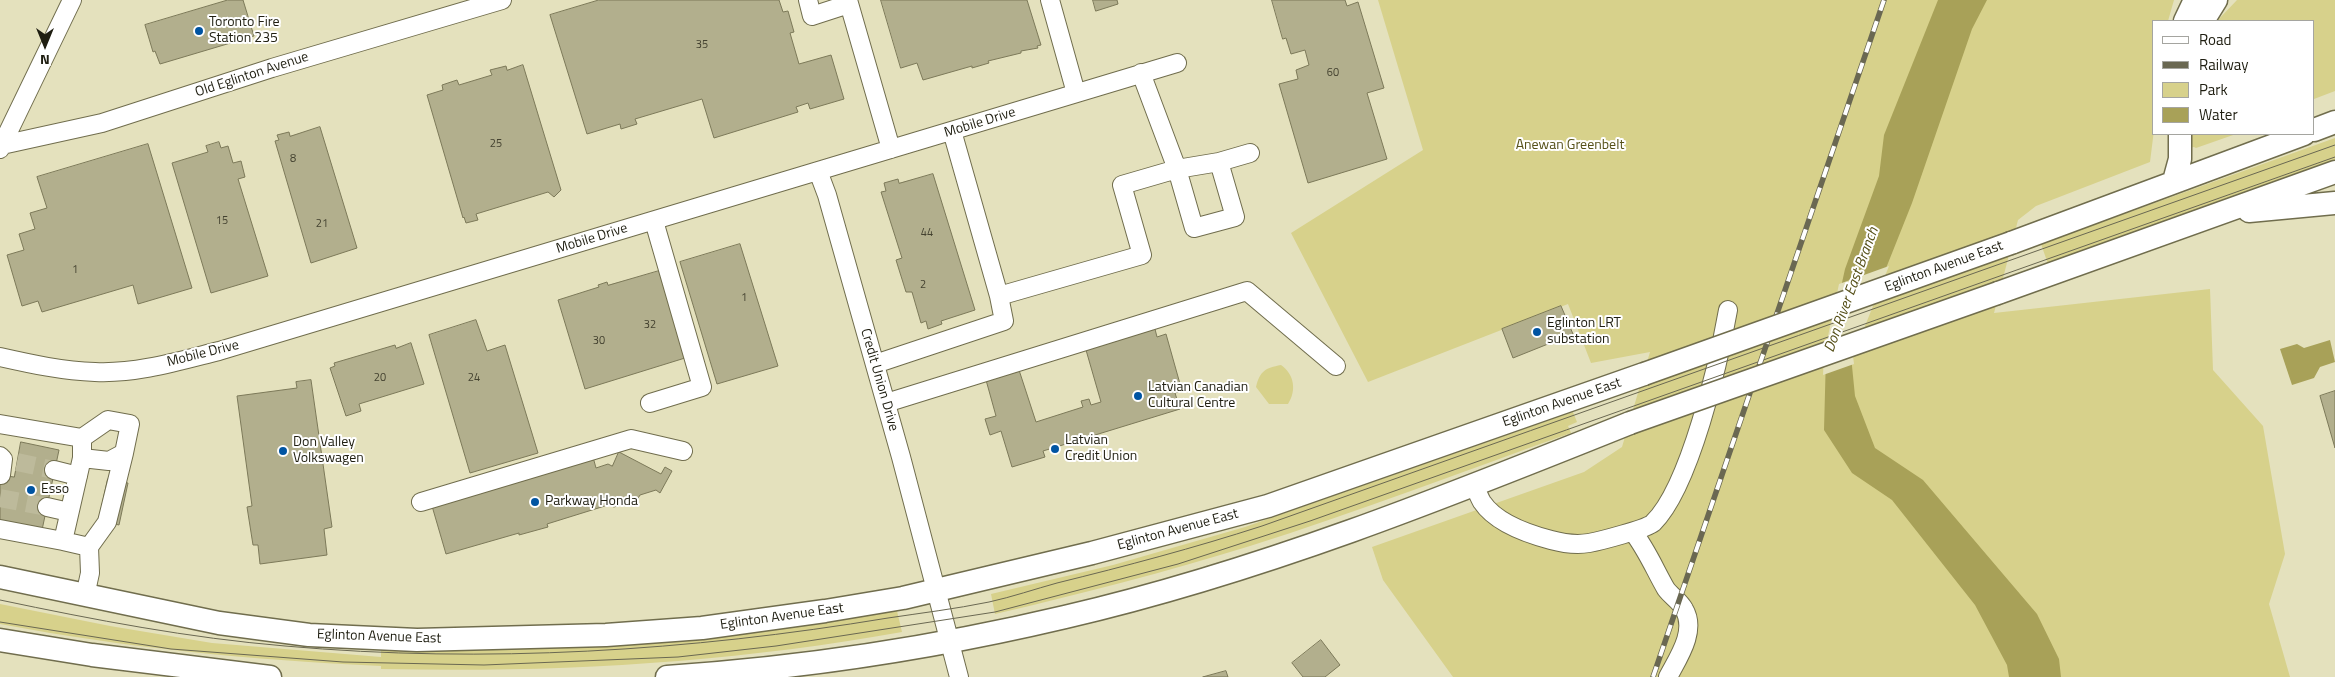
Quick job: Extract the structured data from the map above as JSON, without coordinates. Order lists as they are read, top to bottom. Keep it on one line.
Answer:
{"streets":{"main road":["Eglinton Avenue East"],"street":["Old Eglinton Avenue","Mobile Drive","Credit Union Drive"]},"crossings":[["Mobile Drive","Credit Union Drive"],["Eglinton Avenue East","Credit Union Drive"]],"water":["Don River East Branch"],"parks":["Anewan Greenbelt"],"places":["Toronto Fire Station 235","Eglinton LRT substation","Latvian Canadian Cultural Centre","Latvian Credit Union","Don Valley Volkswagen","Esso","Parkway Honda"],"house_numbers":["35","60","25","8","15","21","44","1","2","1","32","30","20","24"],"legend":["Road","Railway","Park","Water"],"north":"bottom"}
